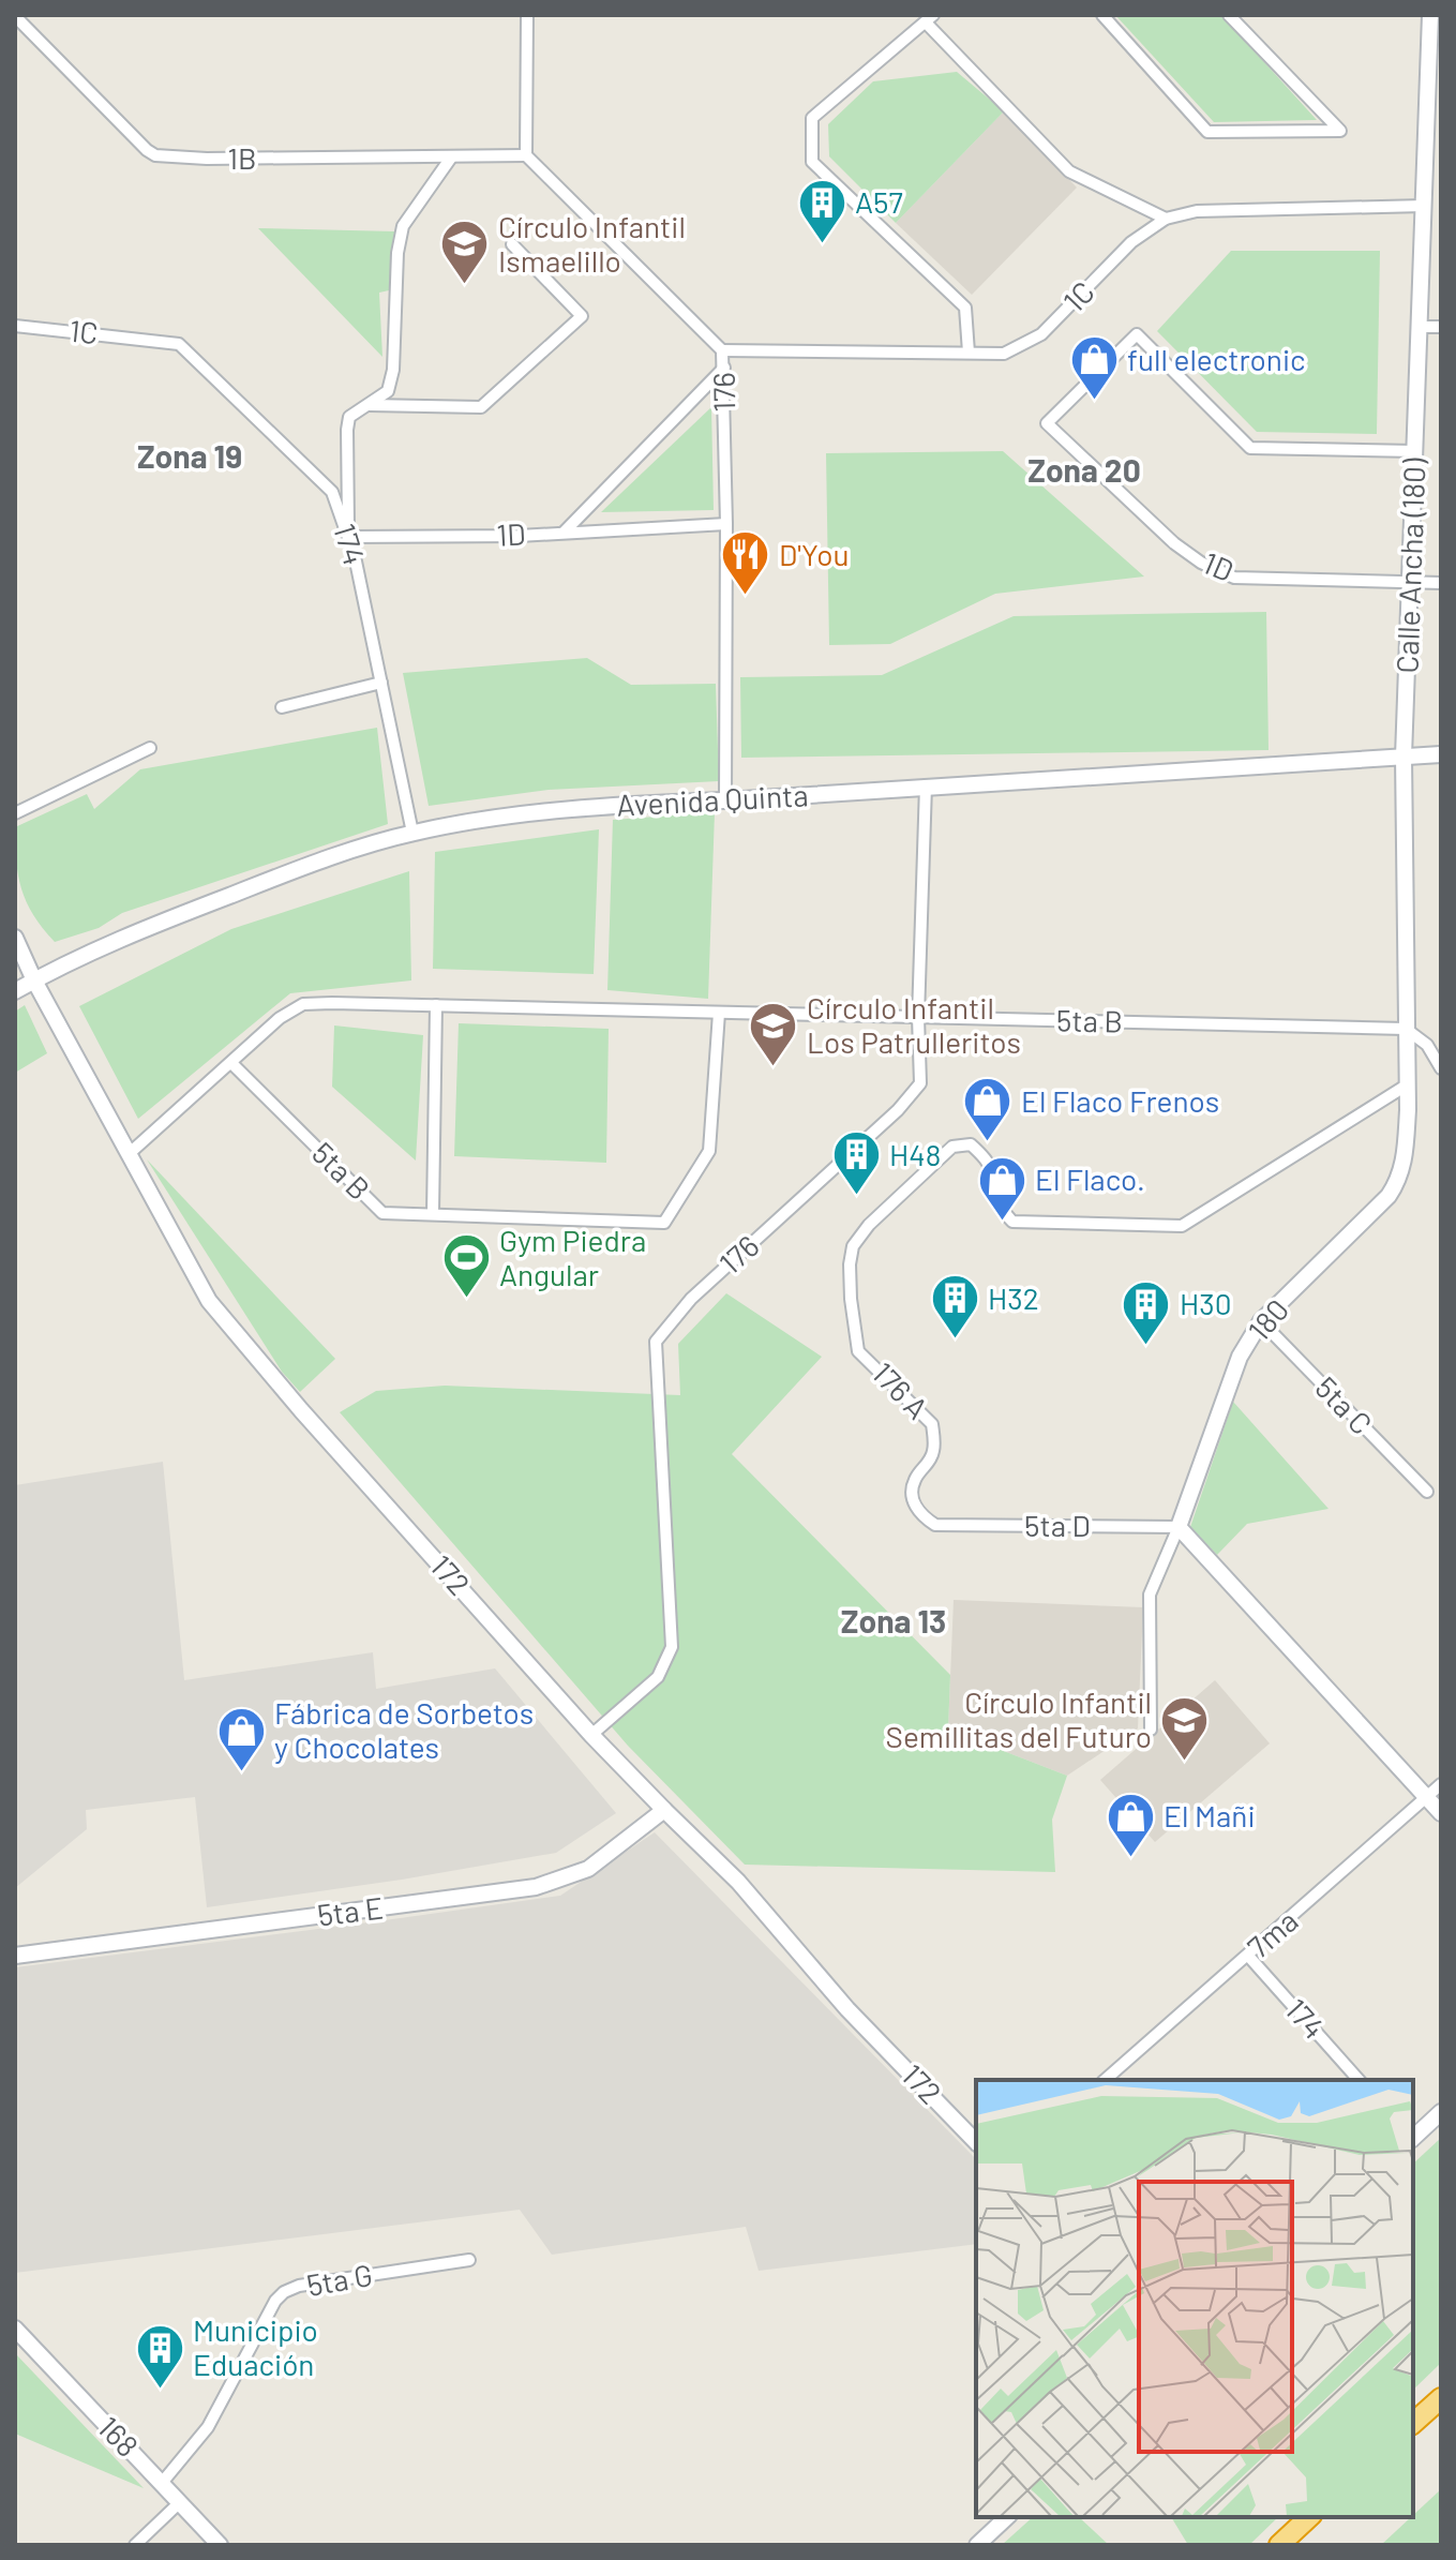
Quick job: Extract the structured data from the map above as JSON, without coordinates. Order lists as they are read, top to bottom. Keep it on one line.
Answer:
{"streets":{"street":["1B","1C","176","1D","174","Calle Ancha (180)","Avenida Quinta","5ta B","180","176 A","5ta C","5ta D","172","5ta E","7ma","5ta G","168"]},"crossings":[["1B","176"],["1C","176"],["1C","174"],["1C","Calle Ancha (180)"],["176","1D"],["176","Avenida Quinta"],["176","5ta B"],["176","172"],["1D","174"],["1D","Calle Ancha (180)"],["174","Avenida Quinta"],["174","7ma"],["Calle Ancha (180)","Avenida Quinta"],["Calle Ancha (180)","180"],["Avenida Quinta","180"],["Avenida Quinta","172"],["5ta B","180"],["5ta B","172"],["180","176 A"],["180","5ta C"],["180","5ta D"],["176 A","5ta D"],["172","5ta E"],["5ta G","168"]],"districts":["Zona 19","Zona 20","Zona 13"],"places":{"building":["A57","H48","H32","H30","Municipio Eduación"],"school or university":["Círculo Infantil Ismaelillo","Círculo Infantil Los Patrulleritos","Círculo Infantil Semillitas del Futuro"],"shop":["full electronic","El Flaco Frenos","El Flaco.","Fábrica de Sorbetos y Chocolates","El Mañi"],"restaurant":["D'You"],"sports":["Gym Piedra Angular"]}}
